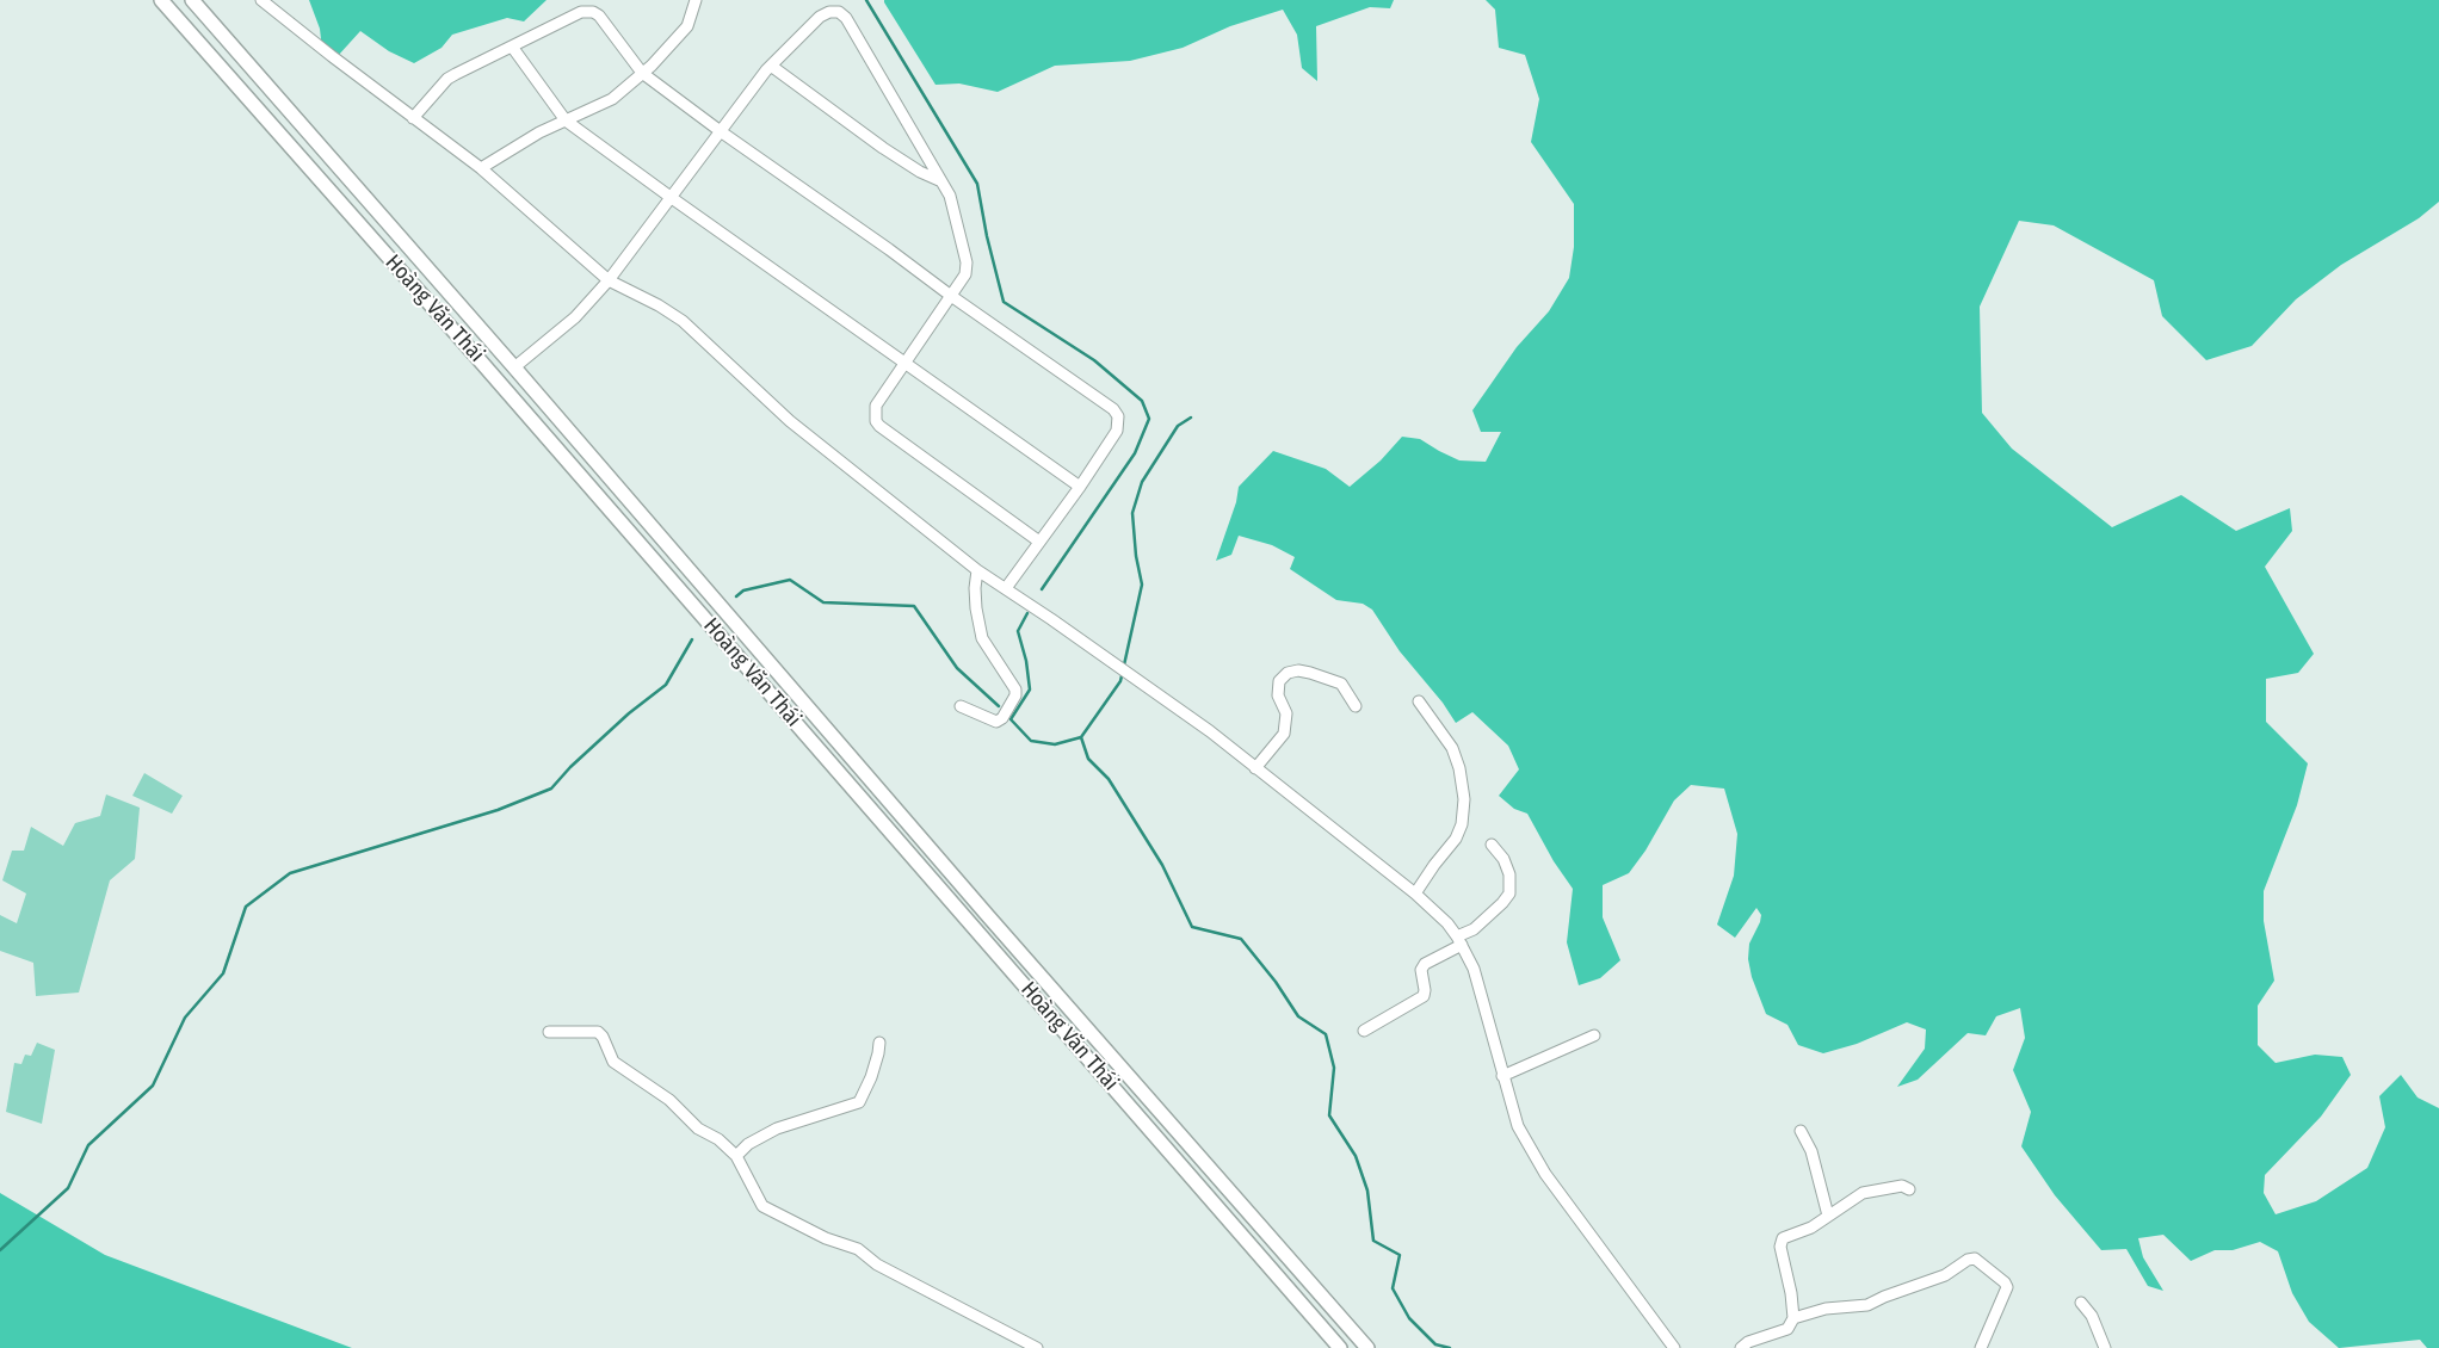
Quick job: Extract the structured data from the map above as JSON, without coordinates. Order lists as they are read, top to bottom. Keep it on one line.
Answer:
{"streets":{"main road":["Hoàng Văn Thái"]}}
